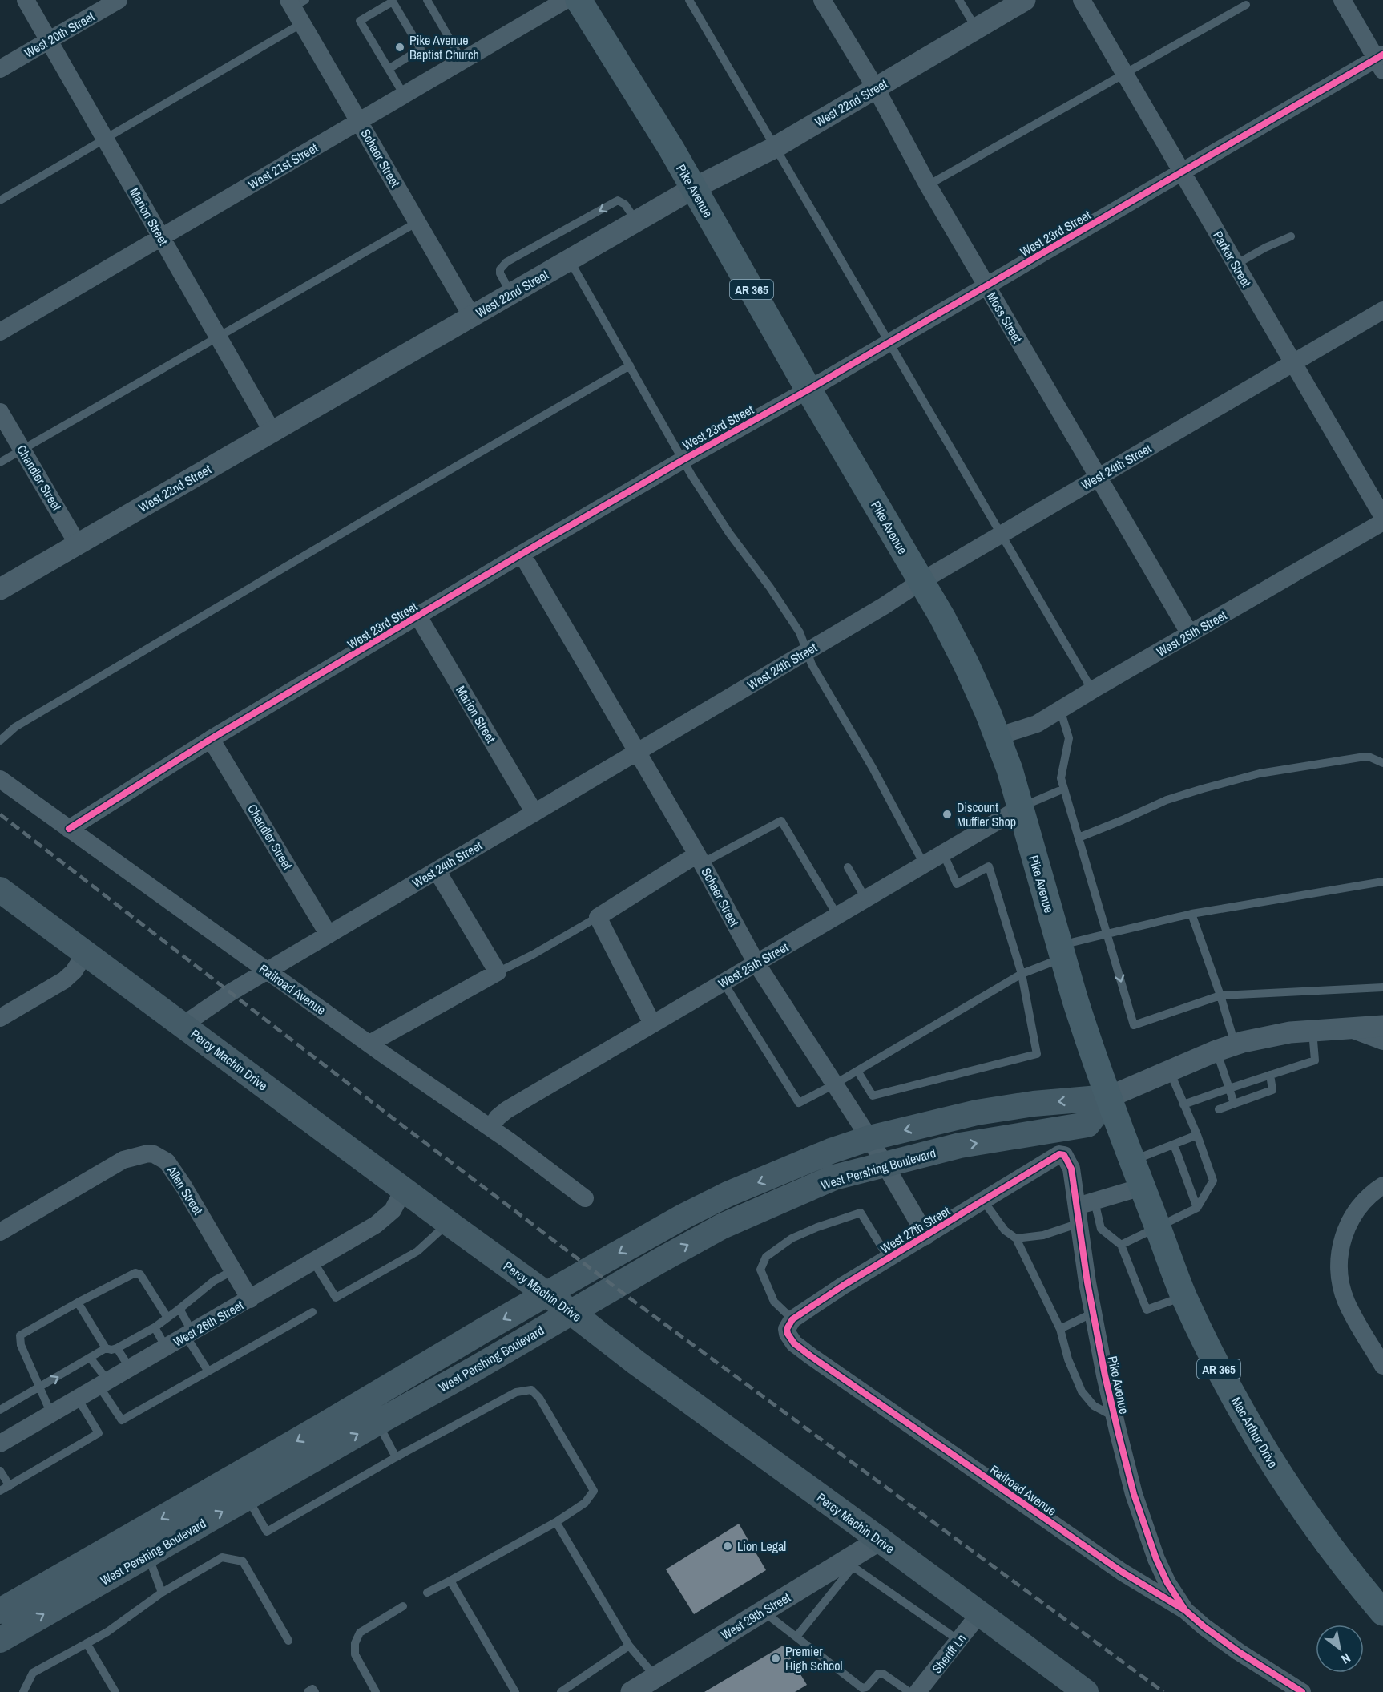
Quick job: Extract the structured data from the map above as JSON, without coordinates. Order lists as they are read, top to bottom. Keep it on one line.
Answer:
{"streets":{"main road":["Pike Avenue","AR 365","Percy Machin Drive","West Pershing Boulevard","Mac Arthur Drive"],"street":["West 20th Street","West 22nd Street","Schaer Street","West 21st Street","Marion Street","West 23rd Street","Parker Street","Moss Street","West 24th Street","Chandler Street","West 25th Street","Railroad Avenue","Allen Street","West 27th Street","West 26th Street","West 29th Street","Sheriff Ln"]},"crossings":[["West 20th Street","Marion Street"],["West 22nd Street","Schaer Street"],["West 22nd Street","Pike Avenue"],["West 22nd Street","Marion Street"],["West 22nd Street","Moss Street"],["West 22nd Street","Chandler Street"],["Schaer Street","West 21st Street"],["Schaer Street","West 23rd Street"],["Schaer Street","West 24th Street"],["Schaer Street","West 25th Street"],["Schaer Street","West Pershing Boulevard"],["Schaer Street","West 27th Street"],["West 21st Street","Marion Street"],["Pike Avenue","West 23rd Street"],["Pike Avenue","West 24th Street"],["Pike Avenue","West 25th Street"],["Pike Avenue","Railroad Avenue"],["Pike Avenue","West Pershing Boulevard"],["Pike Avenue","West 27th Street"],["Pike Avenue","Mac Arthur Drive"],["Marion Street","West 23rd Street"],["Marion Street","West 24th Street"],["West 23rd Street","Parker Street"],["West 23rd Street","Moss Street"],["West 23rd Street","Chandler Street"],["West 23rd Street","Railroad Avenue"],["Parker Street","West 24th Street"],["Moss Street","West 24th Street"],["Moss Street","West 25th Street"],["West 24th Street","Chandler Street"],["West 24th Street","Railroad Avenue"],["West 24th Street","Percy Machin Drive"],["West 25th Street","Railroad Avenue"],["Railroad Avenue","West 27th Street"],["Percy Machin Drive","West Pershing Boulevard"],["Percy Machin Drive","West 26th Street"],["Percy Machin Drive","West 29th Street"],["Percy Machin Drive","Sheriff Ln"],["West Pershing Boulevard","Mac Arthur Drive"],["Allen Street","West 26th Street"]],"places":["Pike Avenue Baptist Church","Discount Muffler Shop","Lion Legal","Premier High School"],"north":"bottom right"}
